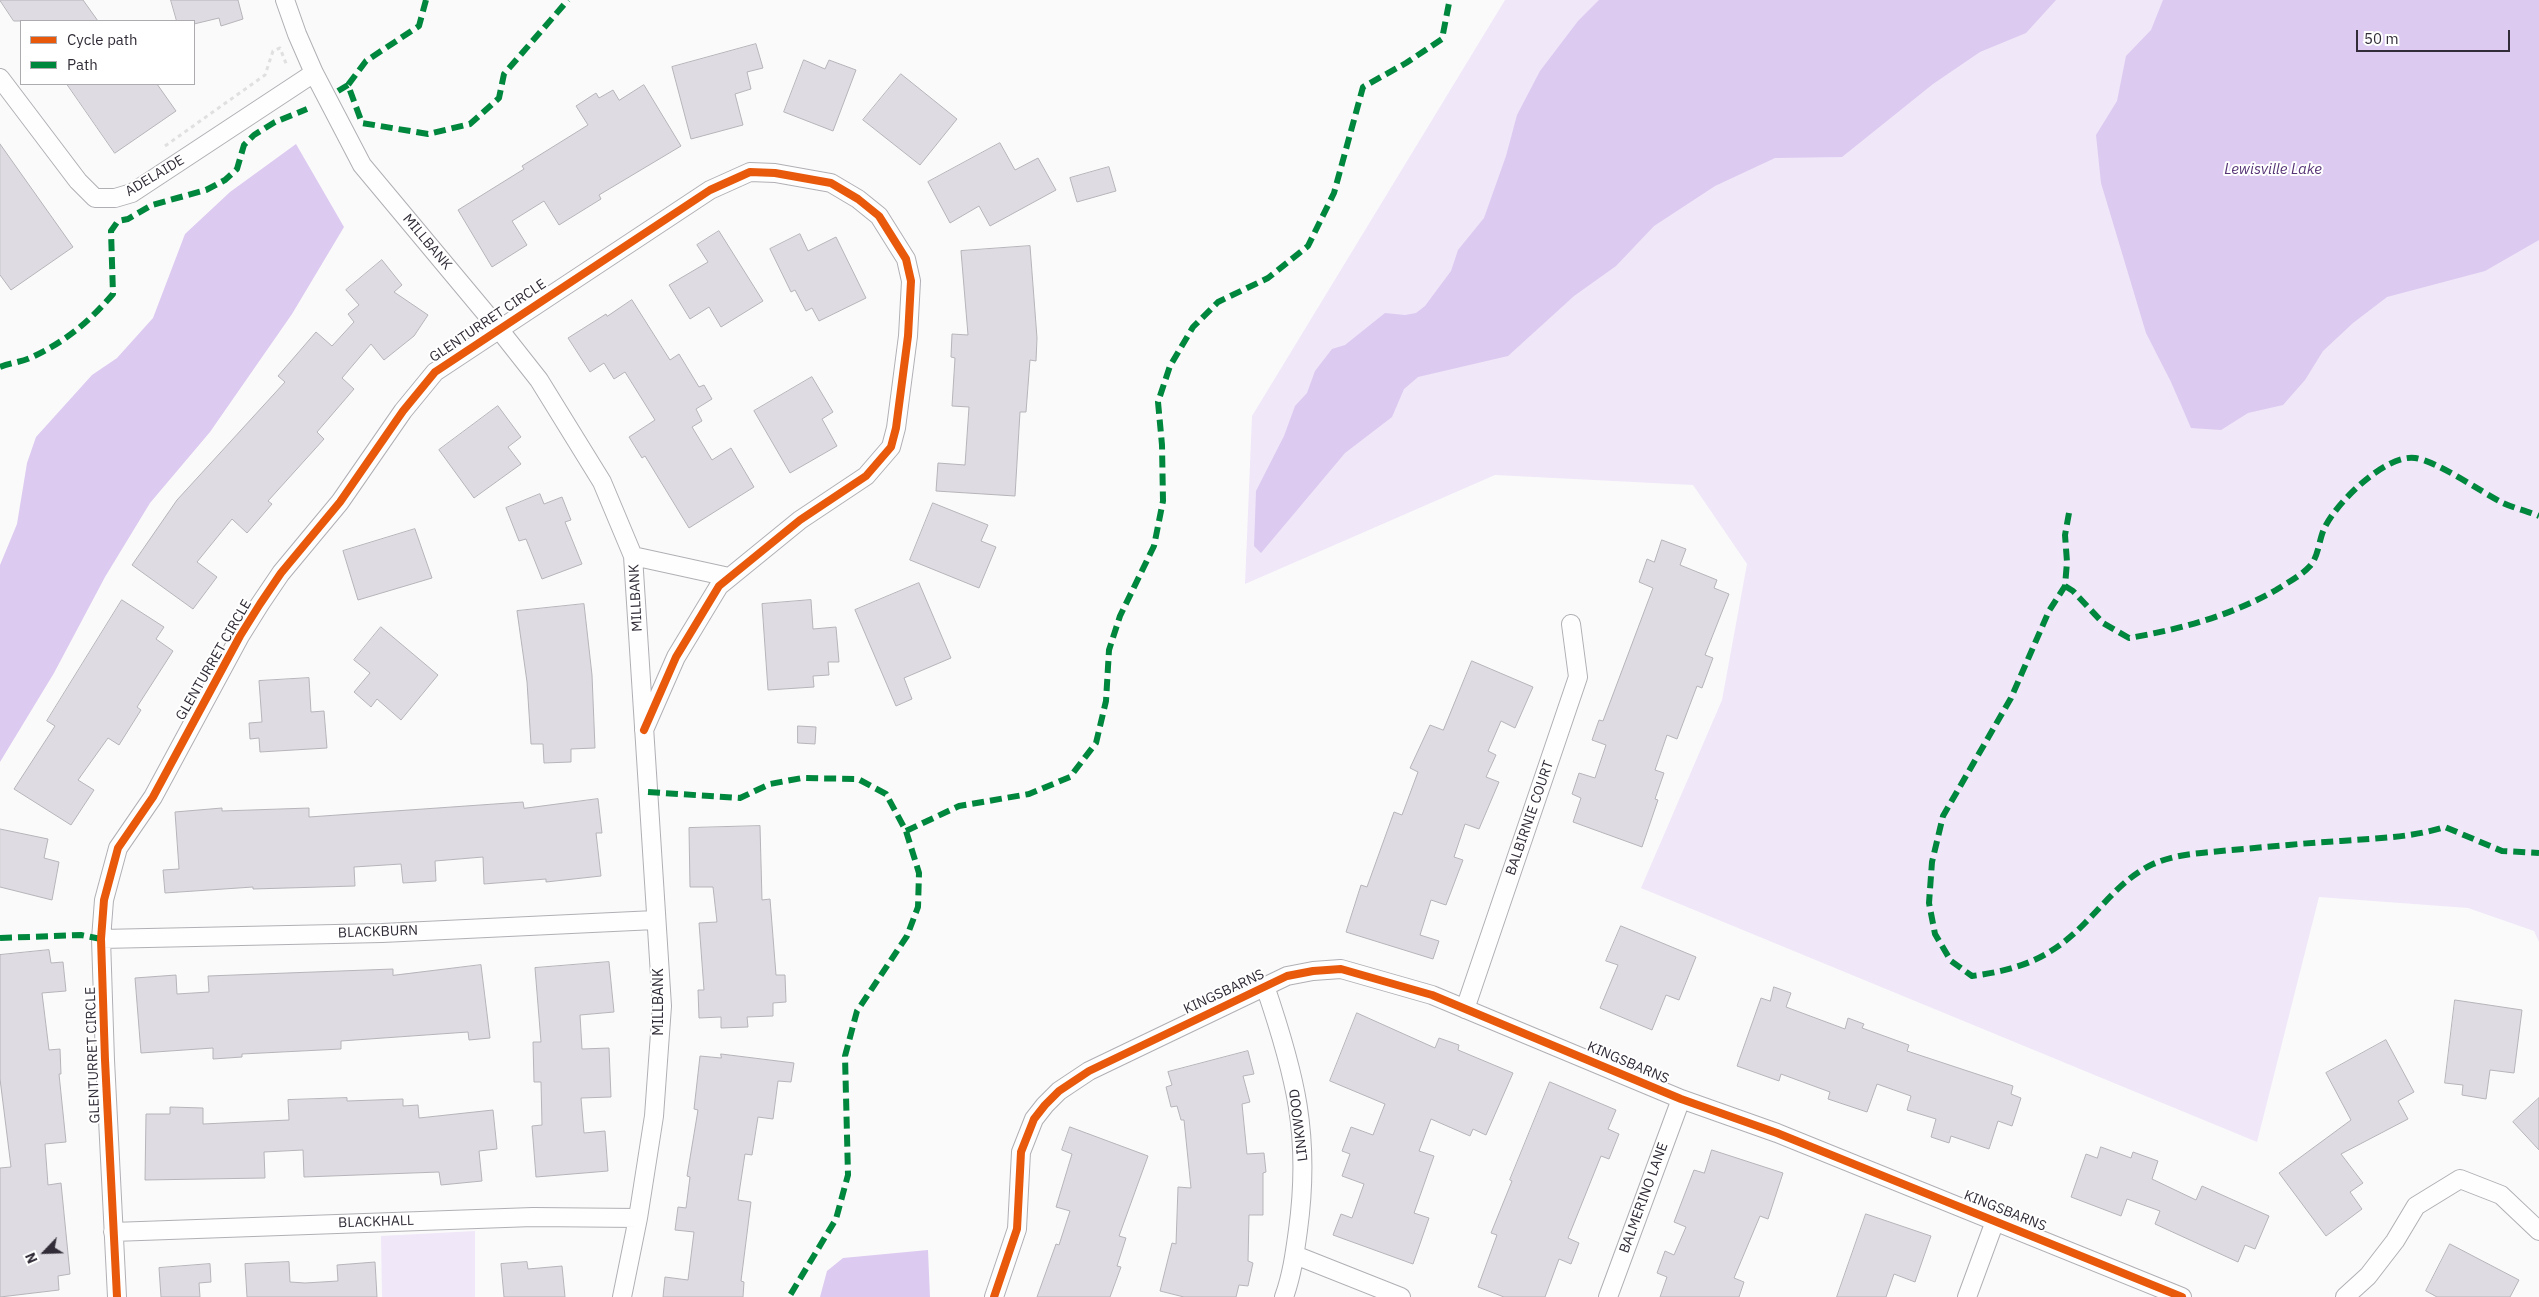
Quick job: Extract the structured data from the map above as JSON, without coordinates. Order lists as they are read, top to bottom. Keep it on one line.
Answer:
{"streets":{"street":["ADELAIDE","MILLBANK","GLENTURRET CIRCLE","BALBIRNIE COURT","BLACKBURN","KINGSBARNS","LINKWOOD","BALMERINO LANE","BLACKHALL"]},"crossings":[["ADELAIDE","MILLBANK"],["MILLBANK","GLENTURRET CIRCLE"],["MILLBANK","BLACKBURN"],["MILLBANK","BLACKHALL"],["GLENTURRET CIRCLE","BLACKBURN"],["GLENTURRET CIRCLE","BLACKHALL"],["BALBIRNIE COURT","KINGSBARNS"],["KINGSBARNS","LINKWOOD"],["KINGSBARNS","BALMERINO LANE"]],"water":["Lewisville Lake"],"legend":["Cycle path","Path"],"scale_bar":"50 m","north":"bottom left"}
